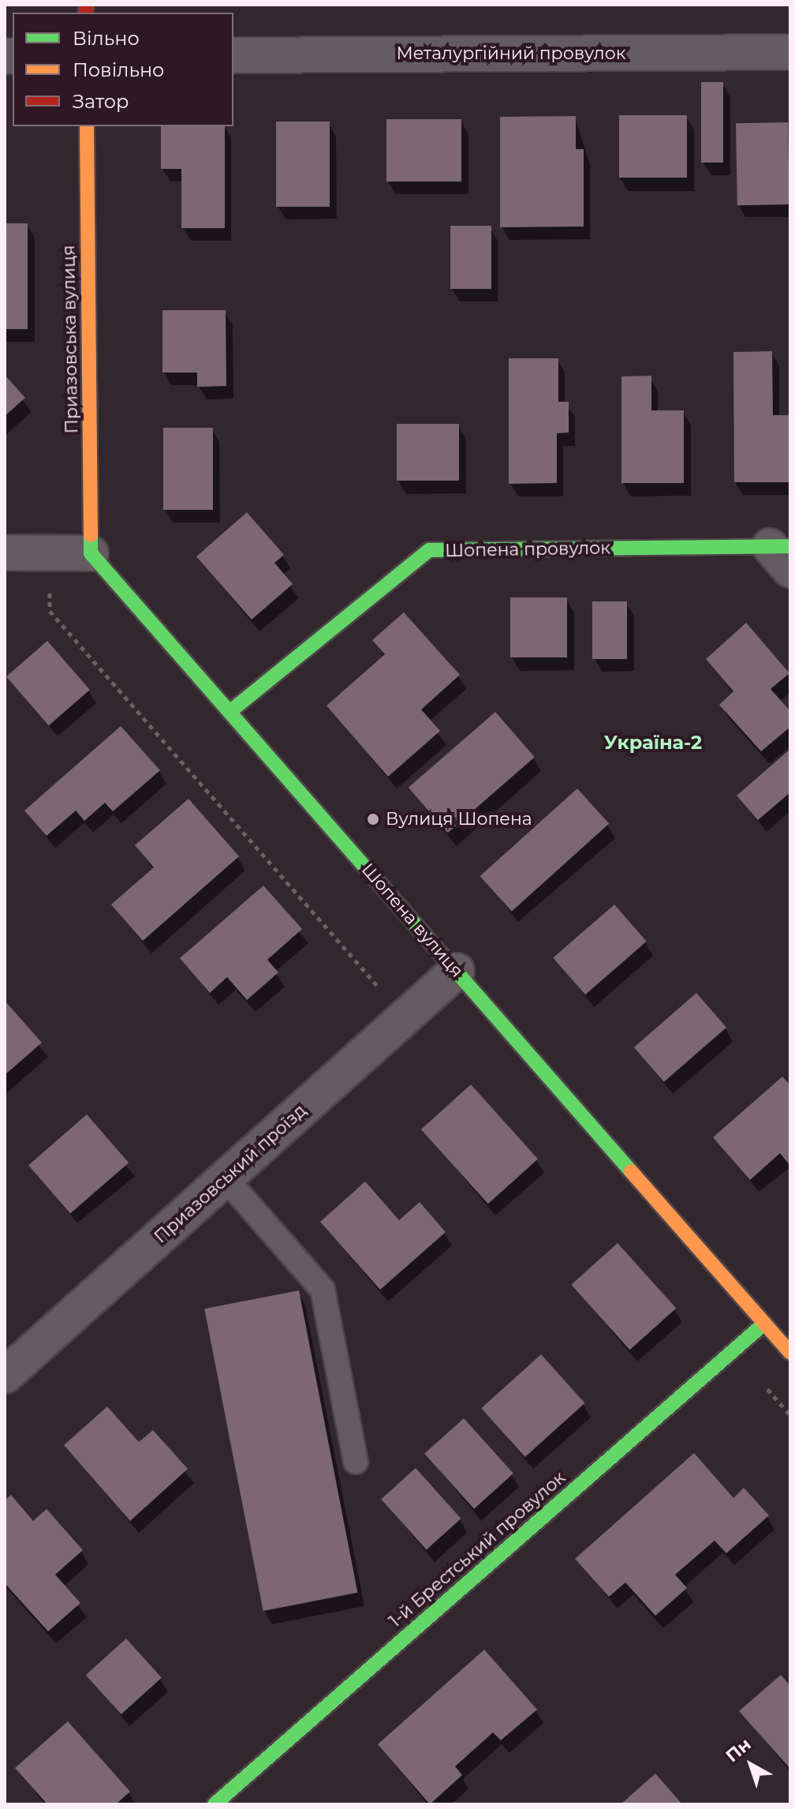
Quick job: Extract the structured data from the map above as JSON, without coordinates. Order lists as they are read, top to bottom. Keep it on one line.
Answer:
{"streets":{"street":["Металургійний провулок","Приазовська вулиця","Шопена провулок","Шопена вулиця","Приазовський проїзд","1-й Брестський провулок"]},"crossings":[["Приазовська вулиця","Шопена вулиця"],["Шопена провулок","Шопена вулиця"],["Шопена вулиця","Приазовський проїзд"],["Шопена вулиця","1-й Брестський провулок"]],"districts":["Україна-2"],"places":["Вулиця Шопена"],"legend":["Вільно","Повільно","Затор"],"north":"top left"}
